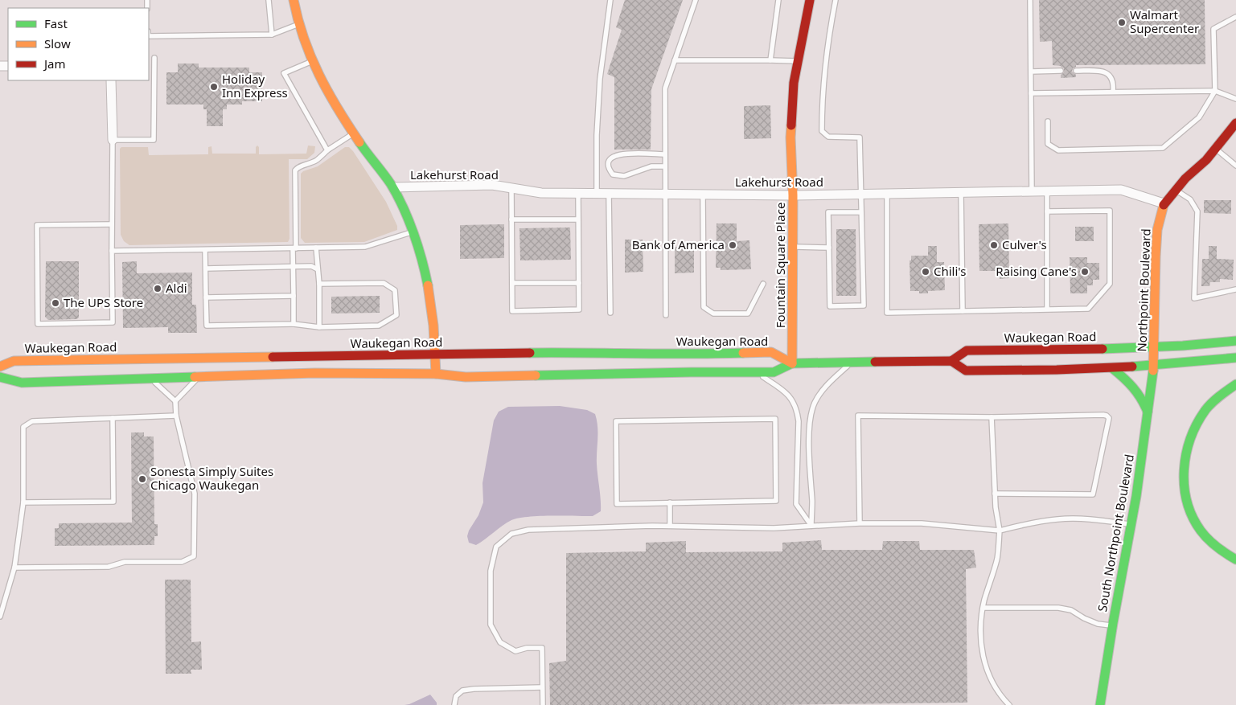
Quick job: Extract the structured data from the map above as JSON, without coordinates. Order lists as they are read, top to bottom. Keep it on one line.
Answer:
{"streets":{"main road":["Lakehurst Road","Fountain Square Place","Northpoint Boulevard","Waukegan Road","South Northpoint Boulevard"]},"crossings":[["Lakehurst Road","Fountain Square Place"],["Lakehurst Road","Northpoint Boulevard"],["Lakehurst Road","Waukegan Road"],["Fountain Square Place","Waukegan Road"],["Northpoint Boulevard","Waukegan Road"],["Northpoint Boulevard","South Northpoint Boulevard"],["Waukegan Road","South Northpoint Boulevard"]],"places":["Walmart Supercenter","Holiday Inn Express","Bank of America","Culver's","Chili's","Raising Cane's","Aldi","The UPS Store","Sonesta Simply Suites Chicago Waukegan"],"legend":["Fast","Slow","Jam"]}
